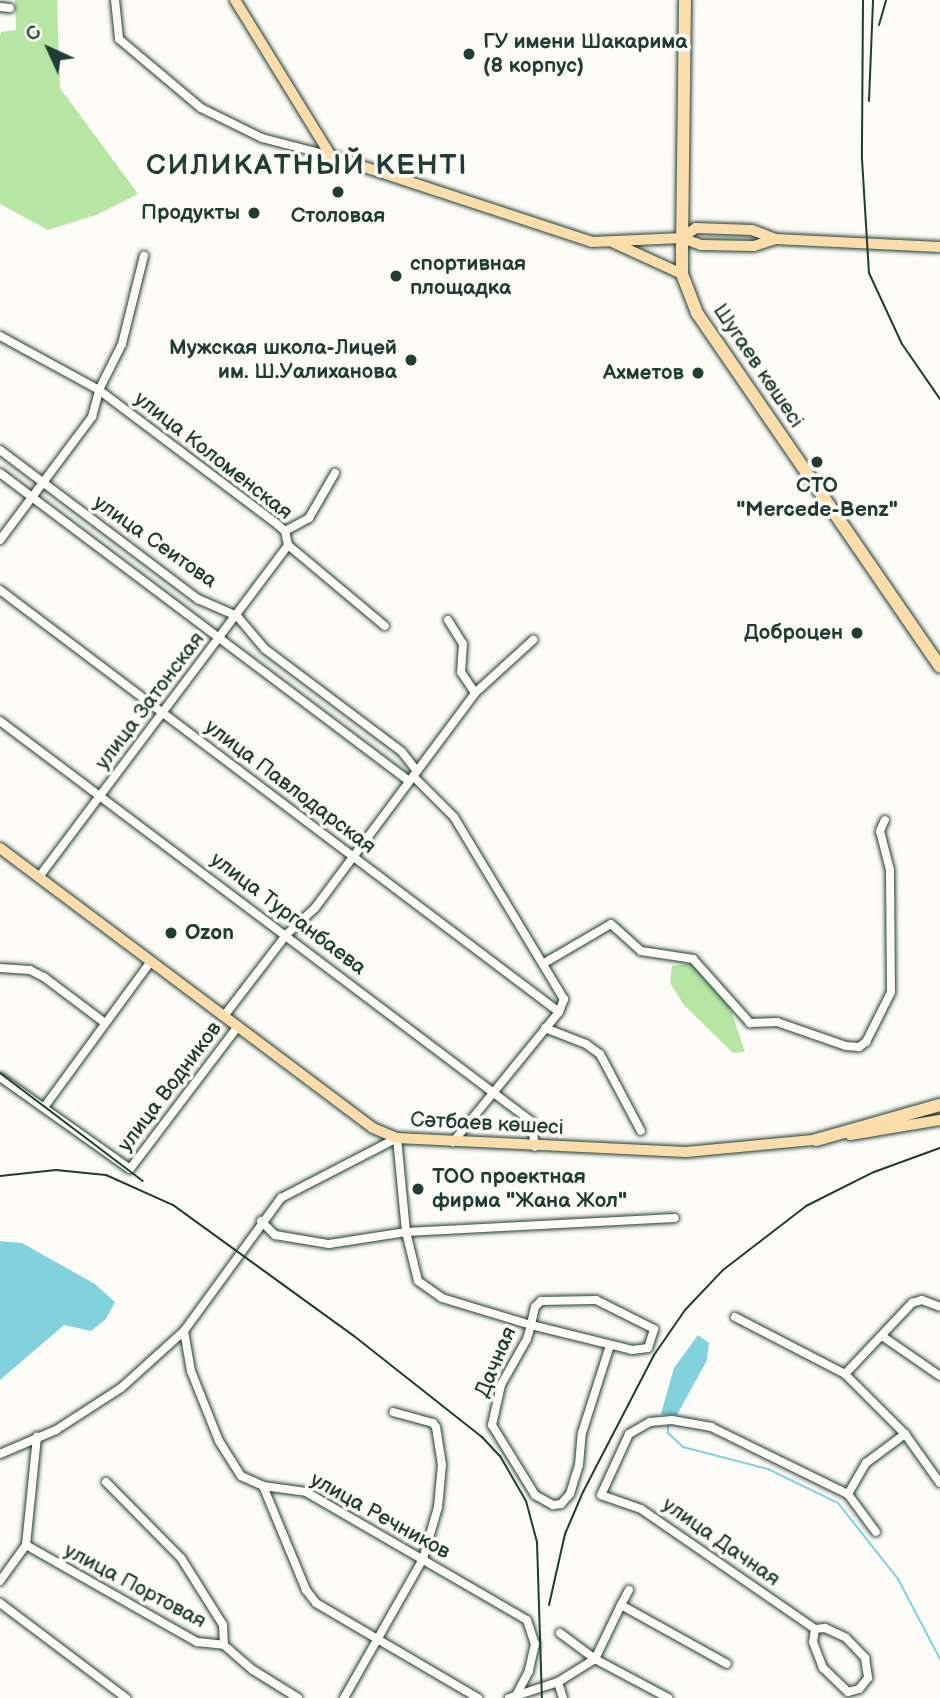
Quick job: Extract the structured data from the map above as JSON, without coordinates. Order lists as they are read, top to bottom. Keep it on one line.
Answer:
{"streets":{"highway":["Шугаев көшесі"],"main road":["Сәтбаев көшесі"],"street":["улица Коломенская","улица Сеитова","улица Затонская","улица Павлодарская","улица Турганбаева","улица Водников","Дачная","улица Речников","улица Дачная","улица Портовая"]},"crossings":[["улица Коломенская","улица Затонская"],["улица Сеитова","улица Затонская"],["улица Сеитова","улица Павлодарская"],["улица Сеитова","улица Водников"],["улица Затонская","улица Павлодарская"],["улица Затонская","улица Турганбаева"],["улица Затонская","Сәтбаев көшесі"],["улица Павлодарская","улица Водников"],["улица Турганбаева","улица Водников"],["улица Турганбаева","Сәтбаев көшесі"],["улица Водников","Сәтбаев көшесі"]],"districts":["СИЛИКАТНЫЙ КЕНТІ"],"places":["ГУ имени Шакарима (8 корпус)","Столовая","Продукты","спортивная площадка","Мужская школа-Лицей им. Ш.Уалиханова","Ахметов","СТО \"Mercede-Benz\"","Доброцен","Ozon","ТОО проектная фирма \"Жана Жол\""],"north":"top left"}
